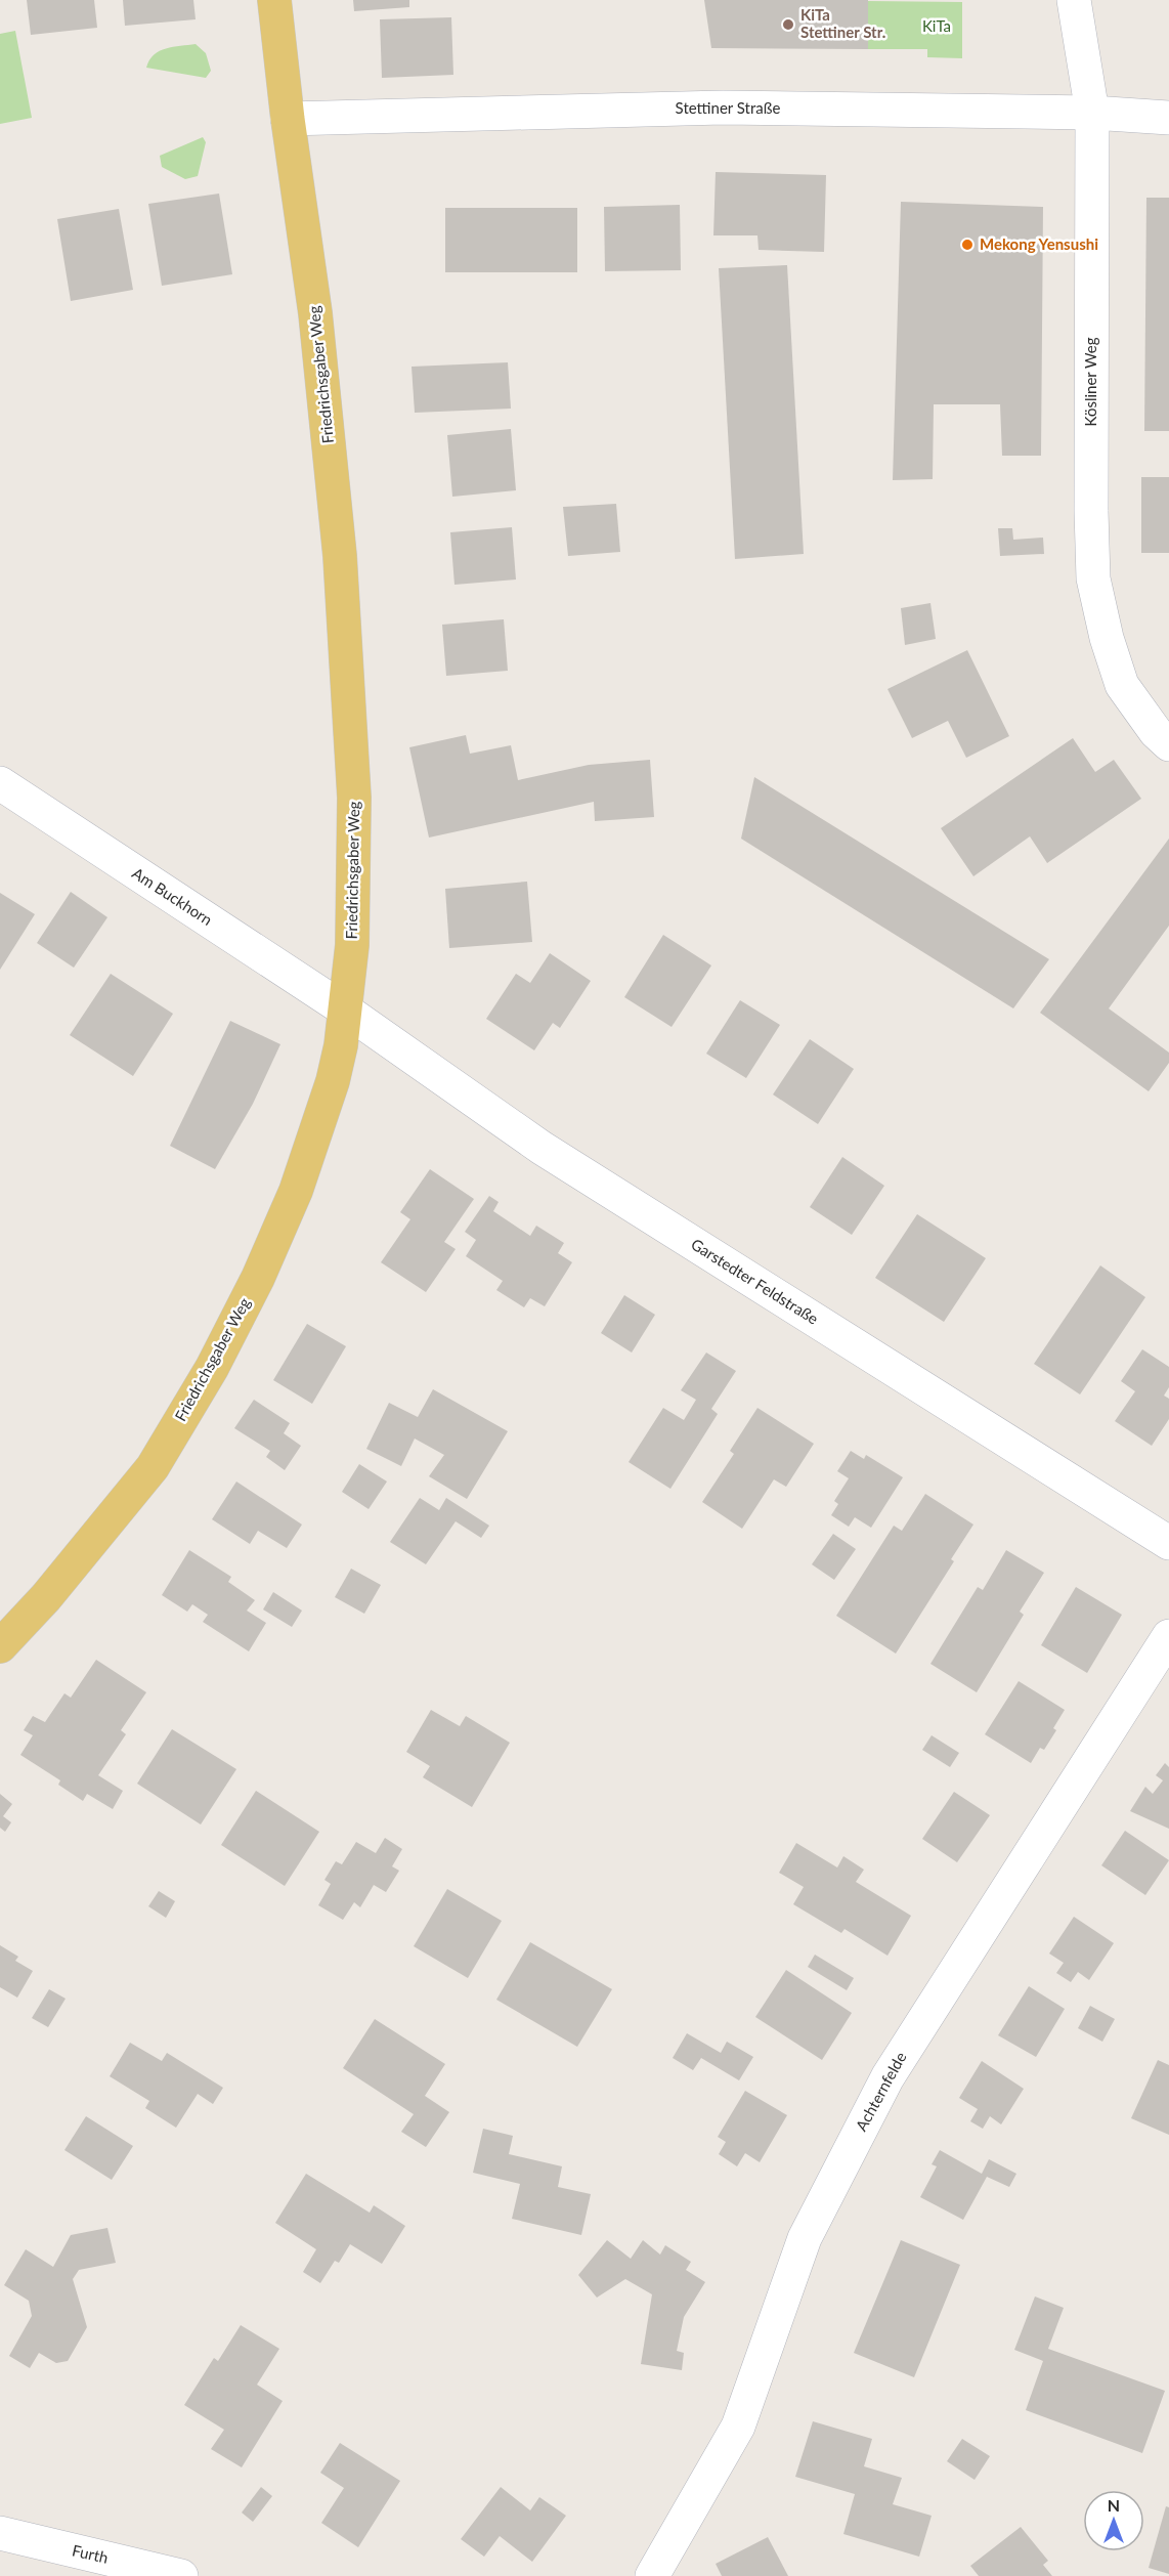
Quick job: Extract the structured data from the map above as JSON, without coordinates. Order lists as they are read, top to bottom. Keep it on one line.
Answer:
{"streets":{"main road":["Friedrichsgaber Weg"],"street":["Stettiner Straße","Kösliner Weg","Am Buckhorn","Garstedter Feldstraße","Achternfelde","Furth"]},"crossings":[["Stettiner Straße","Friedrichsgaber Weg"],["Stettiner Straße","Kösliner Weg"],["Friedrichsgaber Weg","Am Buckhorn"],["Friedrichsgaber Weg","Garstedter Feldstraße"],["Am Buckhorn","Garstedter Feldstraße"]],"parks":["KiTa"],"places":["KiTa Stettiner Str.","Mekong Yensushi"],"north":"top"}
